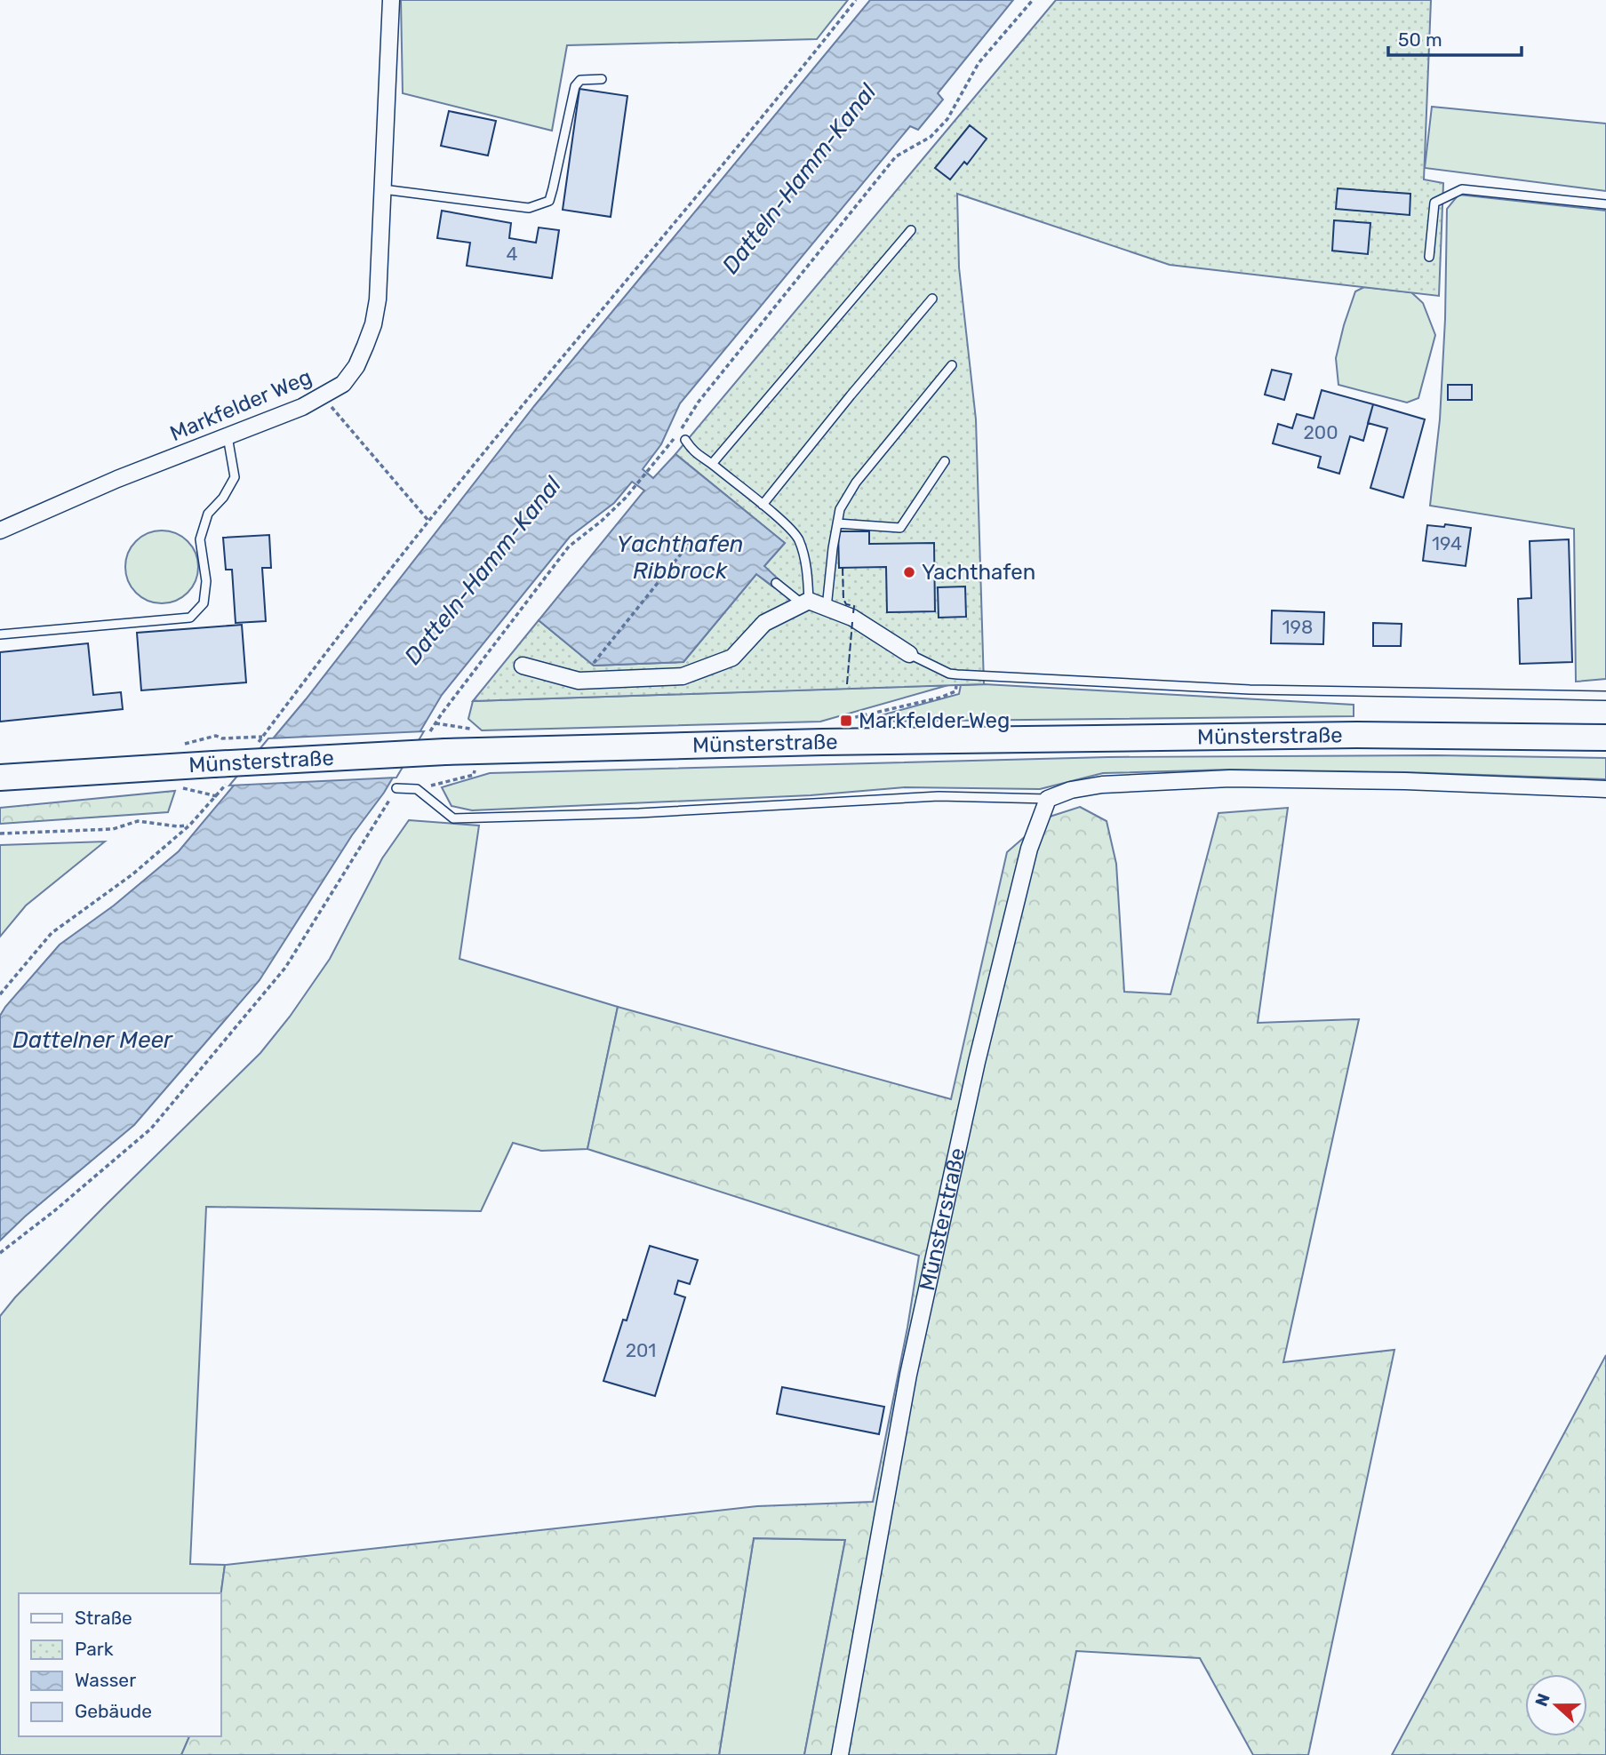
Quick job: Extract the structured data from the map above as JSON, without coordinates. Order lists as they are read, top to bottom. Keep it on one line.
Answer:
{"streets":{"main road":["Münsterstraße"],"street":["Markfelder Weg"]},"water":["Datteln-Hamm-Kanal","Yachthafen Ribbrock","Dattelner Meer"],"places":{"other":["Yachthafen"],"transit":["Markfelder Weg"]},"house_numbers":["4","200","194","198","201"],"legend":["Straße","Park","Wasser","Gebäude"],"scale_bar":"50 m","north":"left"}
